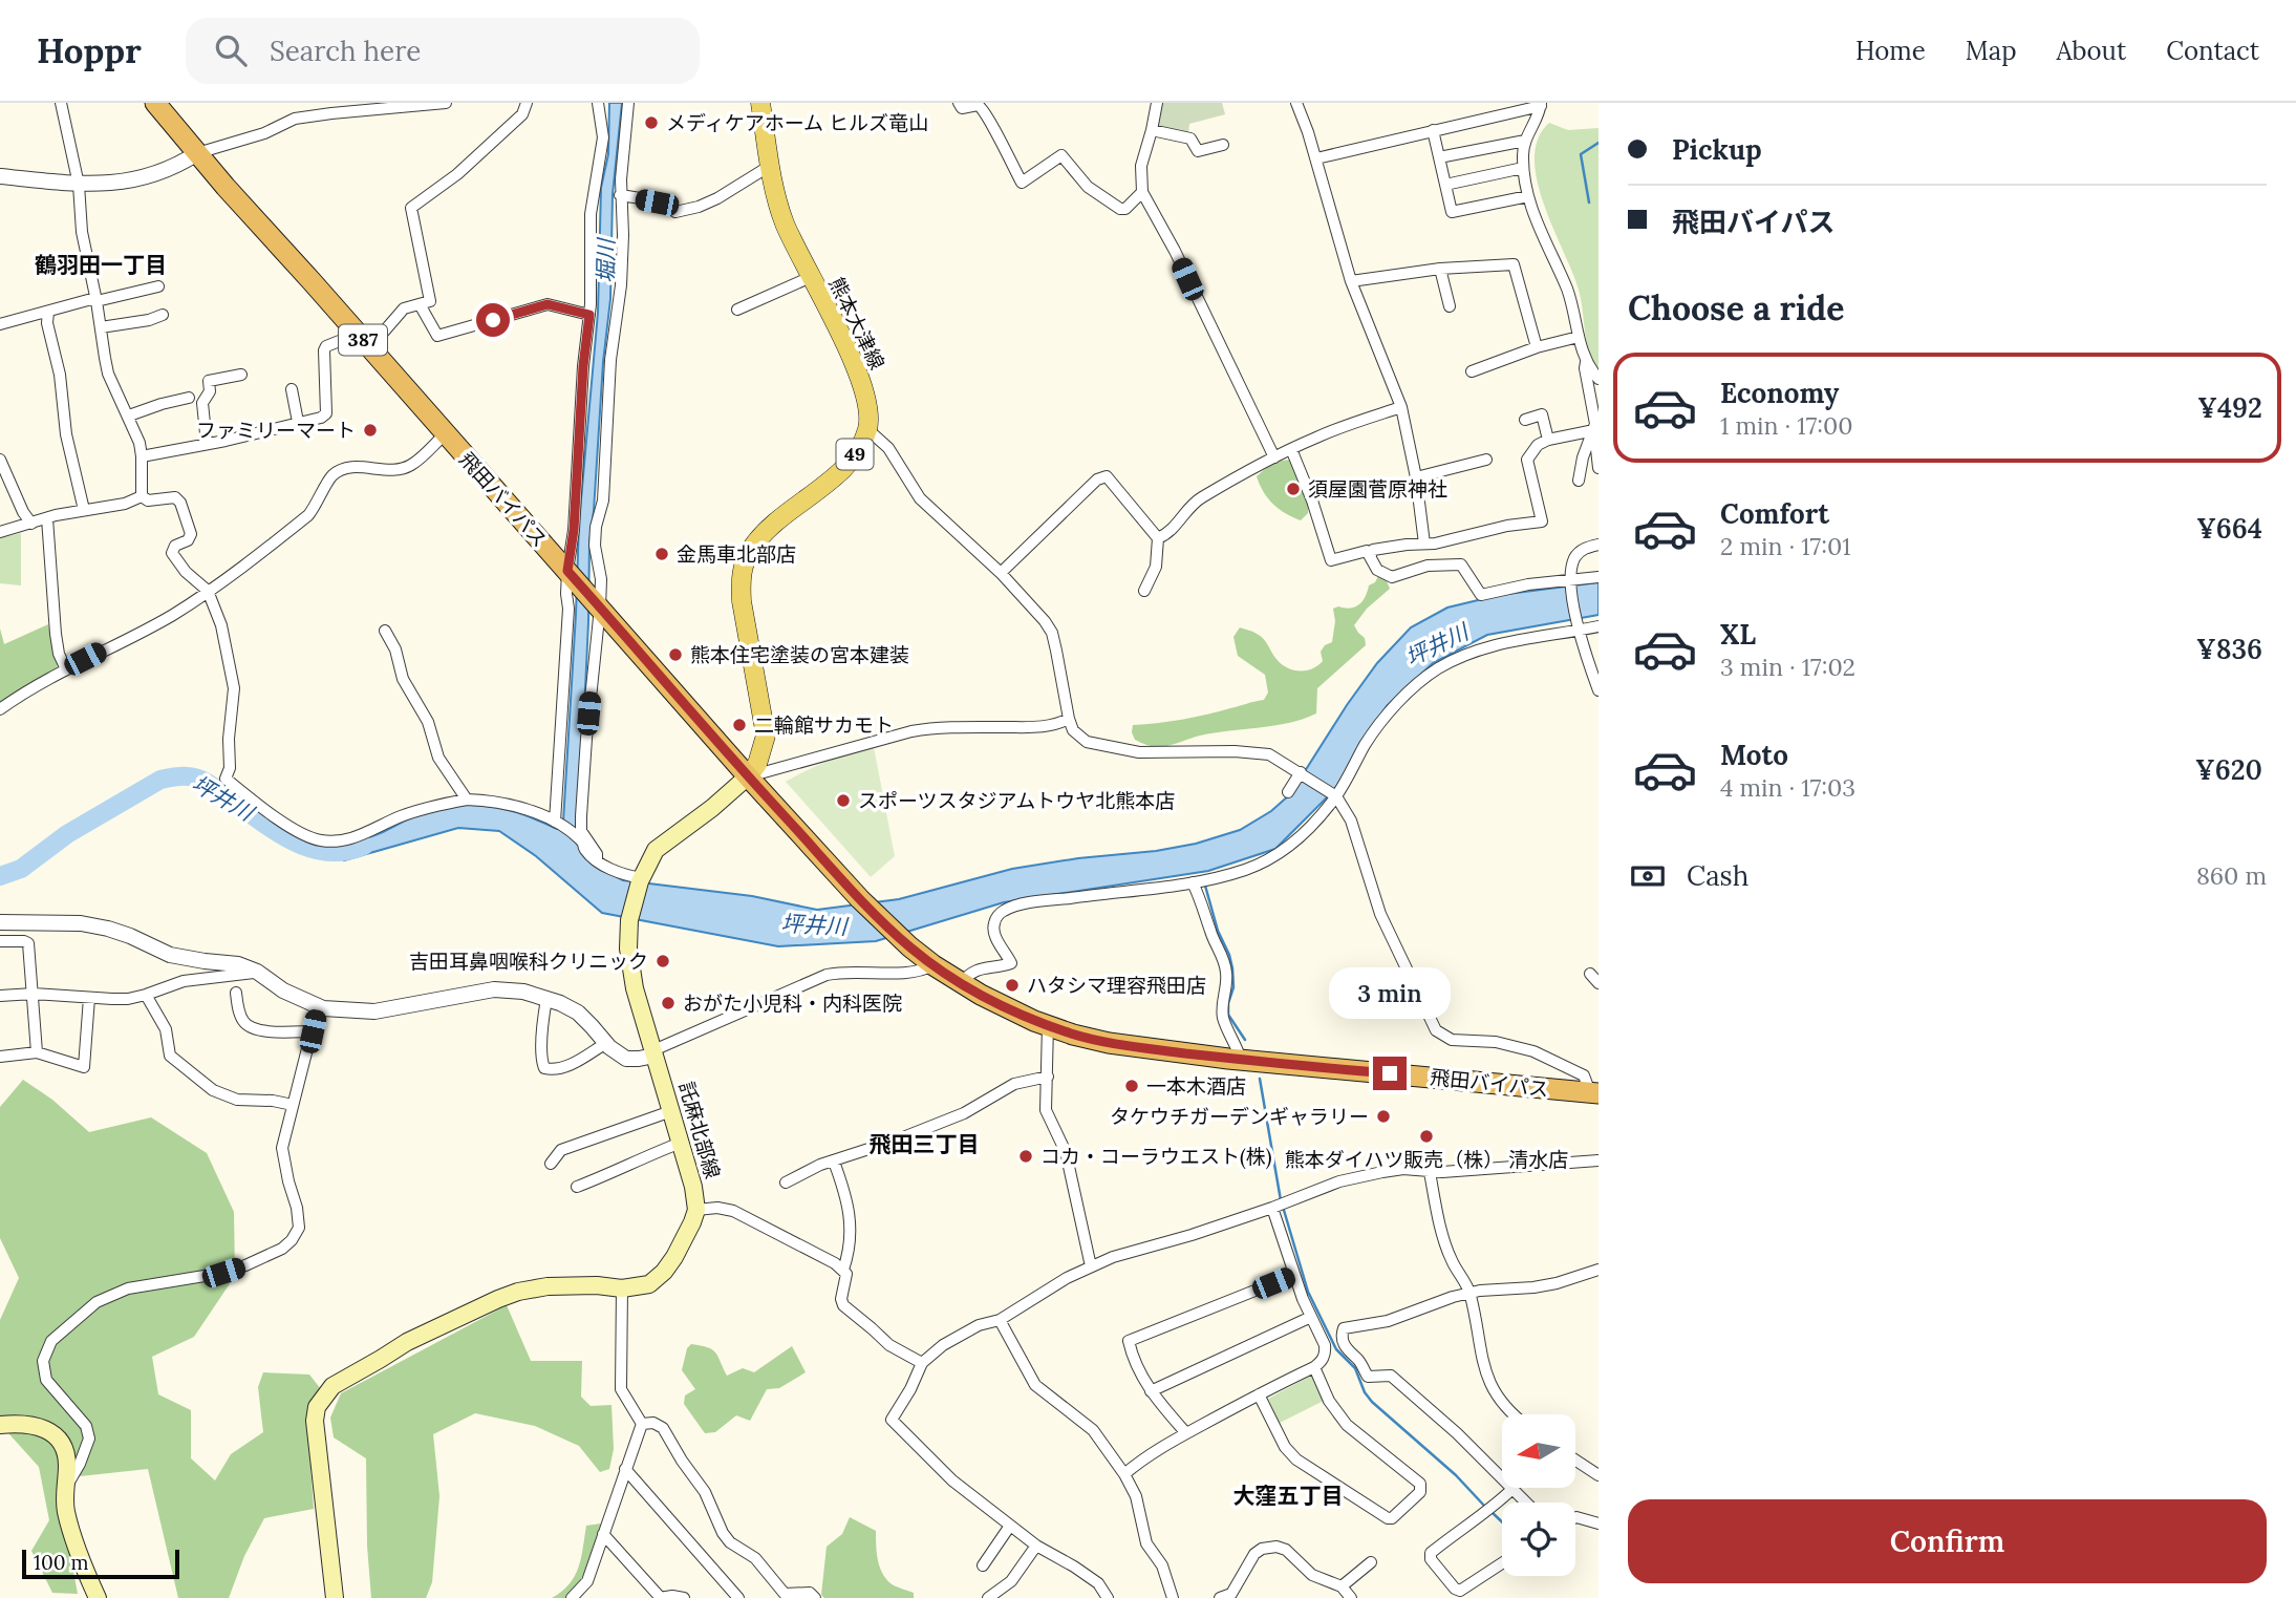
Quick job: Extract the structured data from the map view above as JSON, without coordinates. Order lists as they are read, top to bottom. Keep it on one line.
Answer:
{"streets":{"highway":["387","飛田バイパス"],"main road":["熊本大津線","49","託麻北部線"]},"crossings":[["熊本大津線","49"],["49","飛田バイパス"],["49","託麻北部線"],["飛田バイパス","託麻北部線"]],"districts":["鶴羽田一丁目","飛田三丁目","大窪五丁目"],"water":["堀川","坪井川"],"places":["メディケアホーム ヒルズ竜山","ファミリーマート","須屋園菅原神社","金馬車北部店","熊本住宅塗装の宮本建装","二輪館サカモト","スポーツスタジアムトウヤ北熊本店","吉田耳鼻咽喉科クリニック","ハタシマ理容飛田店","おがた小児科・内科医院","一本木酒店","タケウチガーデンギャラリー","熊本ダイハツ販売（株） 清水店","コカ・コーラウエスト(株)"],"scale_bar":"100 m","north":"left","page":{"header":"Hoppr","search":"Search here","nav":["Home","Map","About","Contact"],"banner":["Pickup","飛田バイパス"],"heading":"Choose a ride","list":[{"name":"Economy","note":"1 min · 17:00","value":"¥492"},{"name":"Comfort","note":"2 min · 17:01","value":"¥664"},{"name":"XL","note":"3 min · 17:02","value":"¥836"},{"name":"Moto","note":"4 min · 17:03","value":"¥620"}],"pay":["Cash","860 m"],"bubble":"3 min","buttons":"Confirm","scale":"100 m"}}
